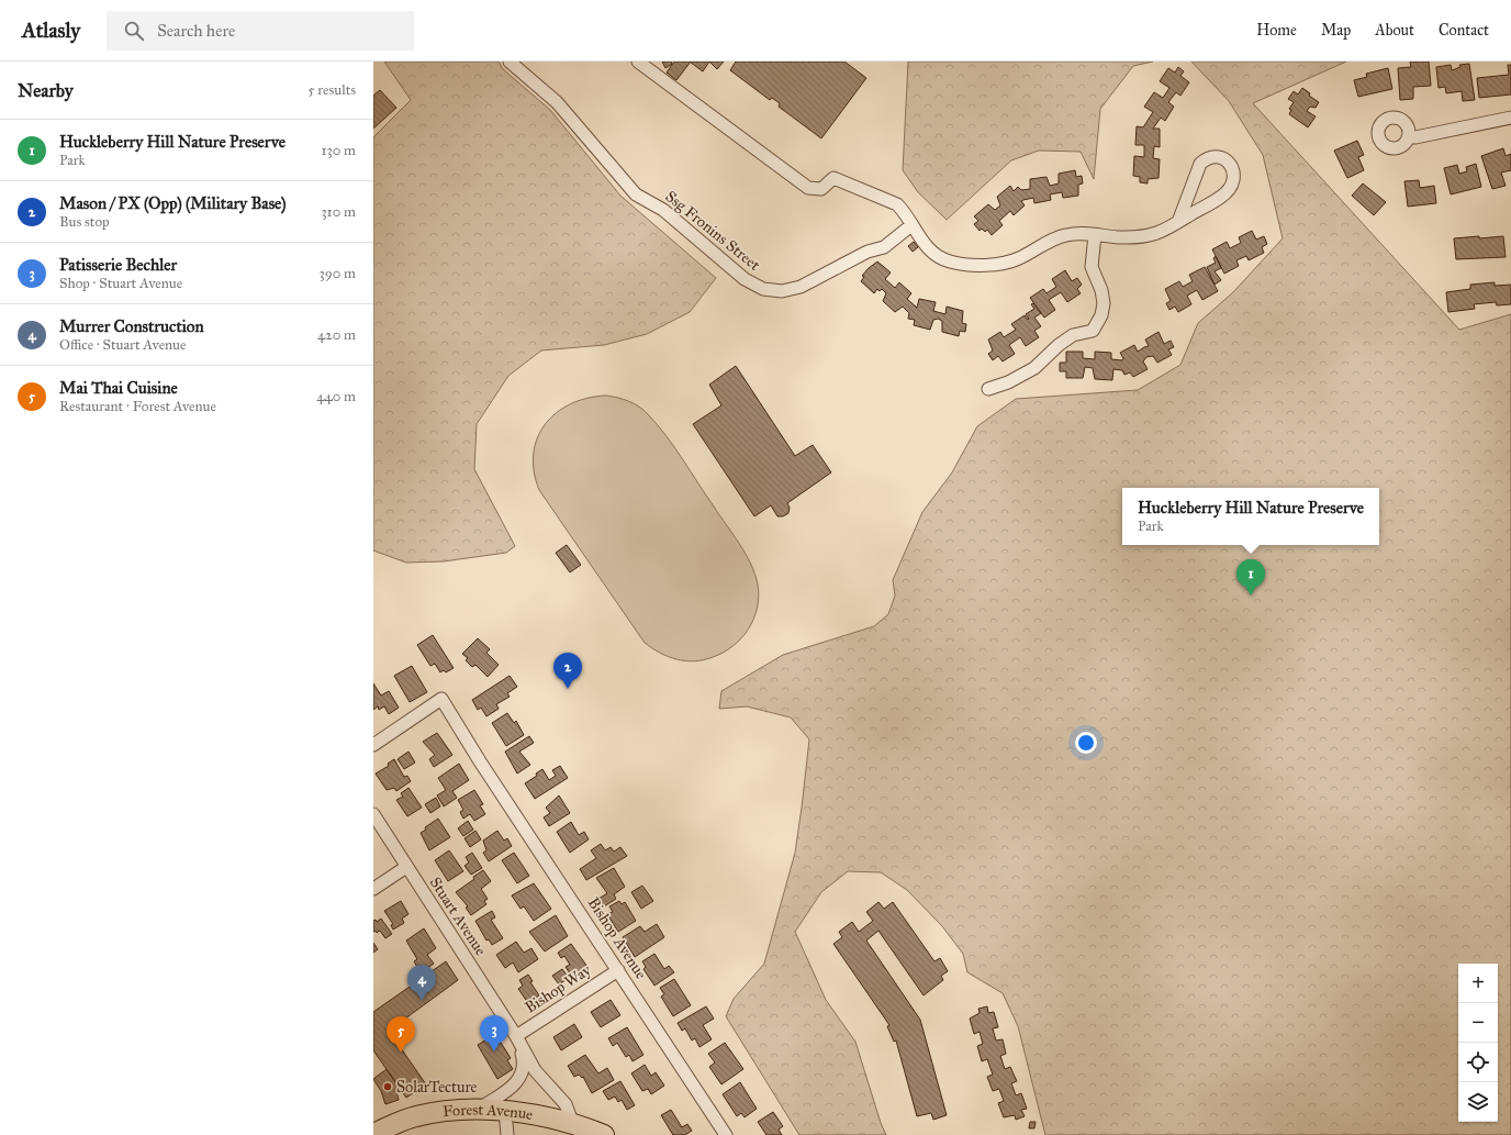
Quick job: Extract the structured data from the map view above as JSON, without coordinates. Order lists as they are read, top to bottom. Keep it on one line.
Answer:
{"streets":{"main road":["Forest Avenue"],"street":["Ssg Fronins Street","Stuart Avenue","Bishop Avenue","Bishop Way"]},"crossings":[["Stuart Avenue","Bishop Way"],["Stuart Avenue","Forest Avenue"],["Bishop Avenue","Bishop Way"]],"places":["SolarTecture"],"page":{"header":"Atlasly","search":"Search here","nav":["Home","Map","About","Contact"],"heading":["Nearby","5 results"],"list":[{"mark":"1","name":"Huckleberry Hill Nature Preserve","note":"Park","value":"130 m"},{"mark":"2","name":"Mason / PX (Opp) (Military Base)","note":"Bus stop","value":"310 m"},{"mark":"3","name":"Patisserie Bechler","note":"Shop · Stuart Avenue","value":"390 m"},{"mark":"4","name":"Murrer Construction","note":"Office · Stuart Avenue","value":"420 m"},{"mark":"5","name":"Mai Thai Cuisine","note":"Restaurant · Forest Avenue","value":"440 m"}],"popup":["Huckleberry Hill Nature Preserve","Park"],"pins":["1","2","4","3","5"],"map_buttons":["+","−"]}}
